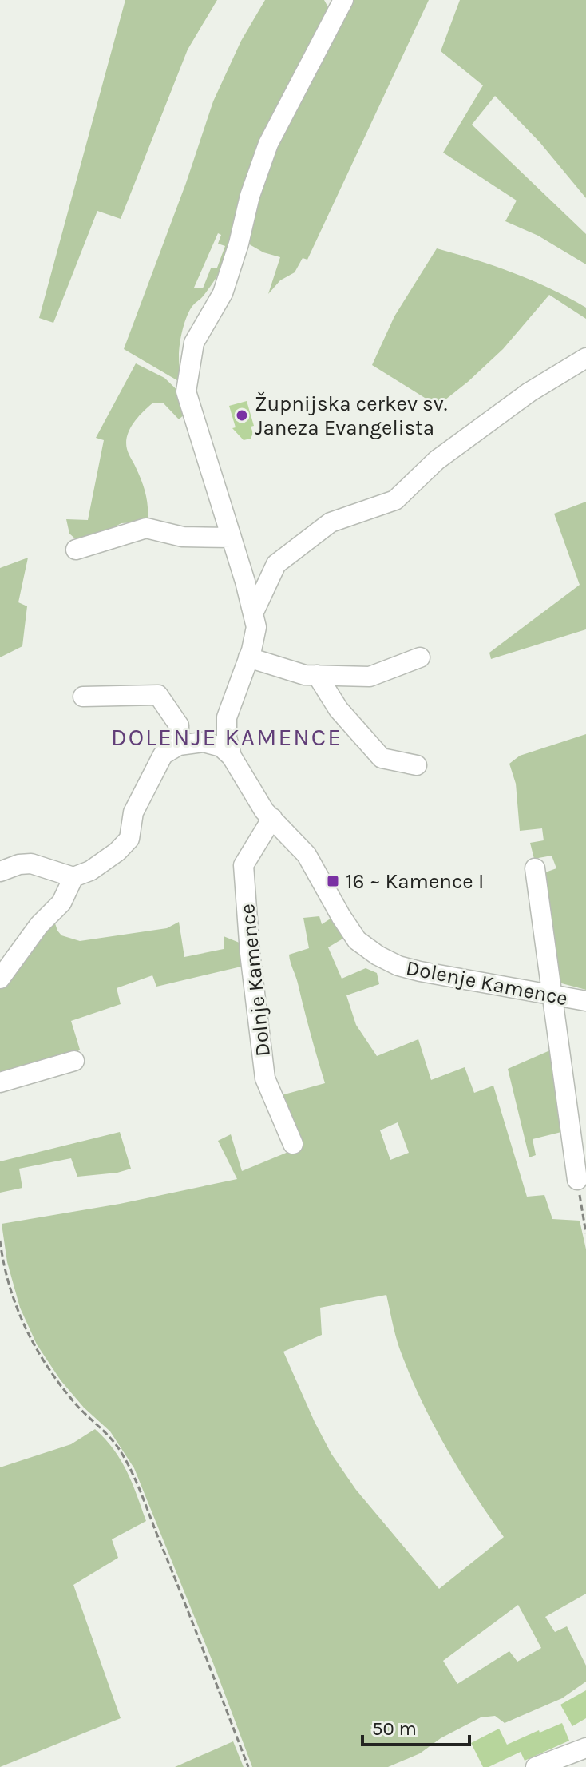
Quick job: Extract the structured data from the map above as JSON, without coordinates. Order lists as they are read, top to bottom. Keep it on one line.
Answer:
{"streets":{"street":["Dolnje Kamence","Dolenje Kamence"]},"crossings":[["Dolnje Kamence","Dolenje Kamence"]],"districts":["DOLENJE KAMENCE"],"places":{"other":["Župnijska cerkev sv. Janeza Evangelista"],"transit":["16 ~ Kamence I"]},"scale_bar":"50 m"}
